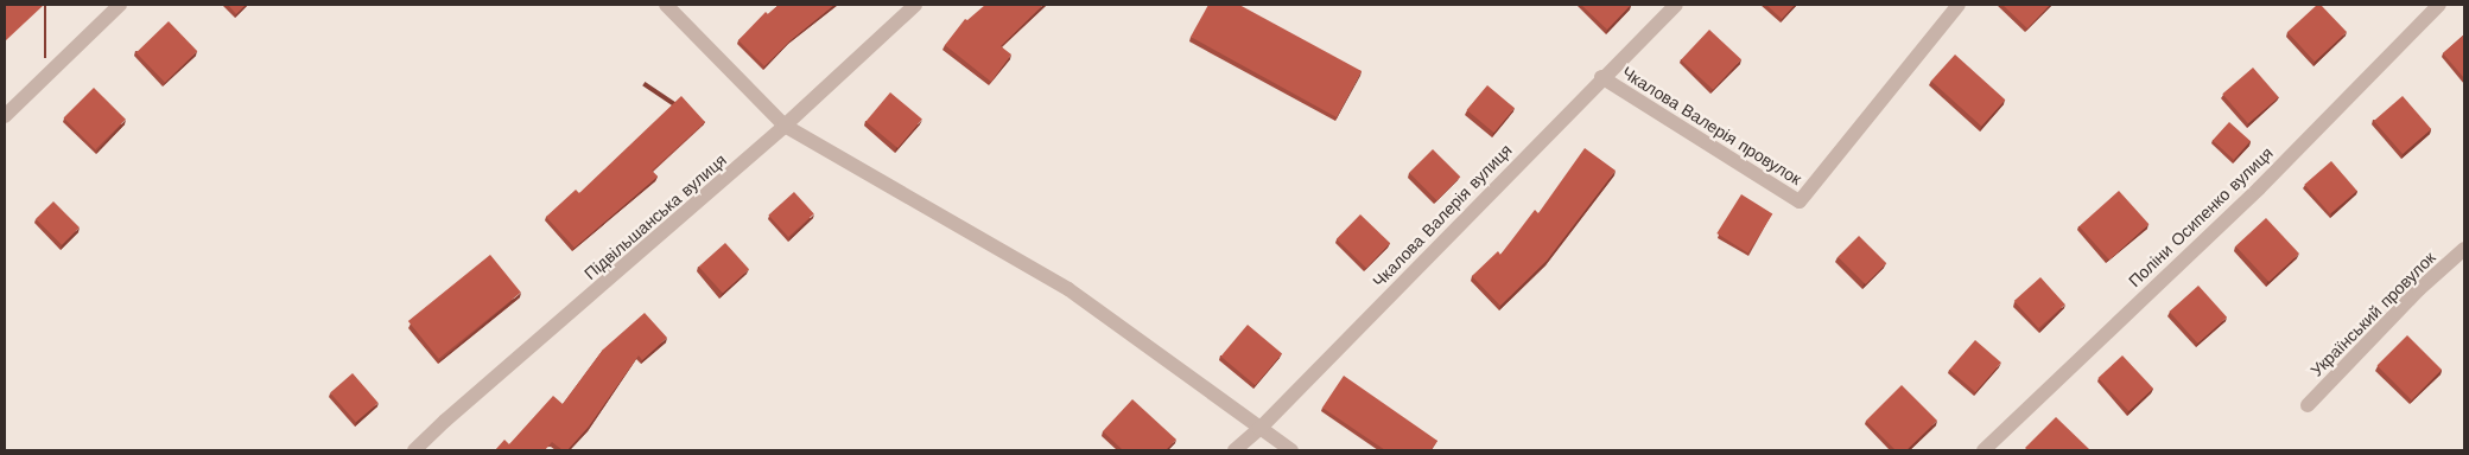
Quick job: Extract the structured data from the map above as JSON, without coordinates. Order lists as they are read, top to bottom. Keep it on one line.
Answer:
{"streets":{"street":["Чкалова Валерія провулок","Чкалова Валерія вулиця","Підвільшанська вулиця","Поліни Осипенко вулиця","Український провулок"]},"crossings":[["Чкалова Валерія провулок","Чкалова Валерія вулиця"]]}
